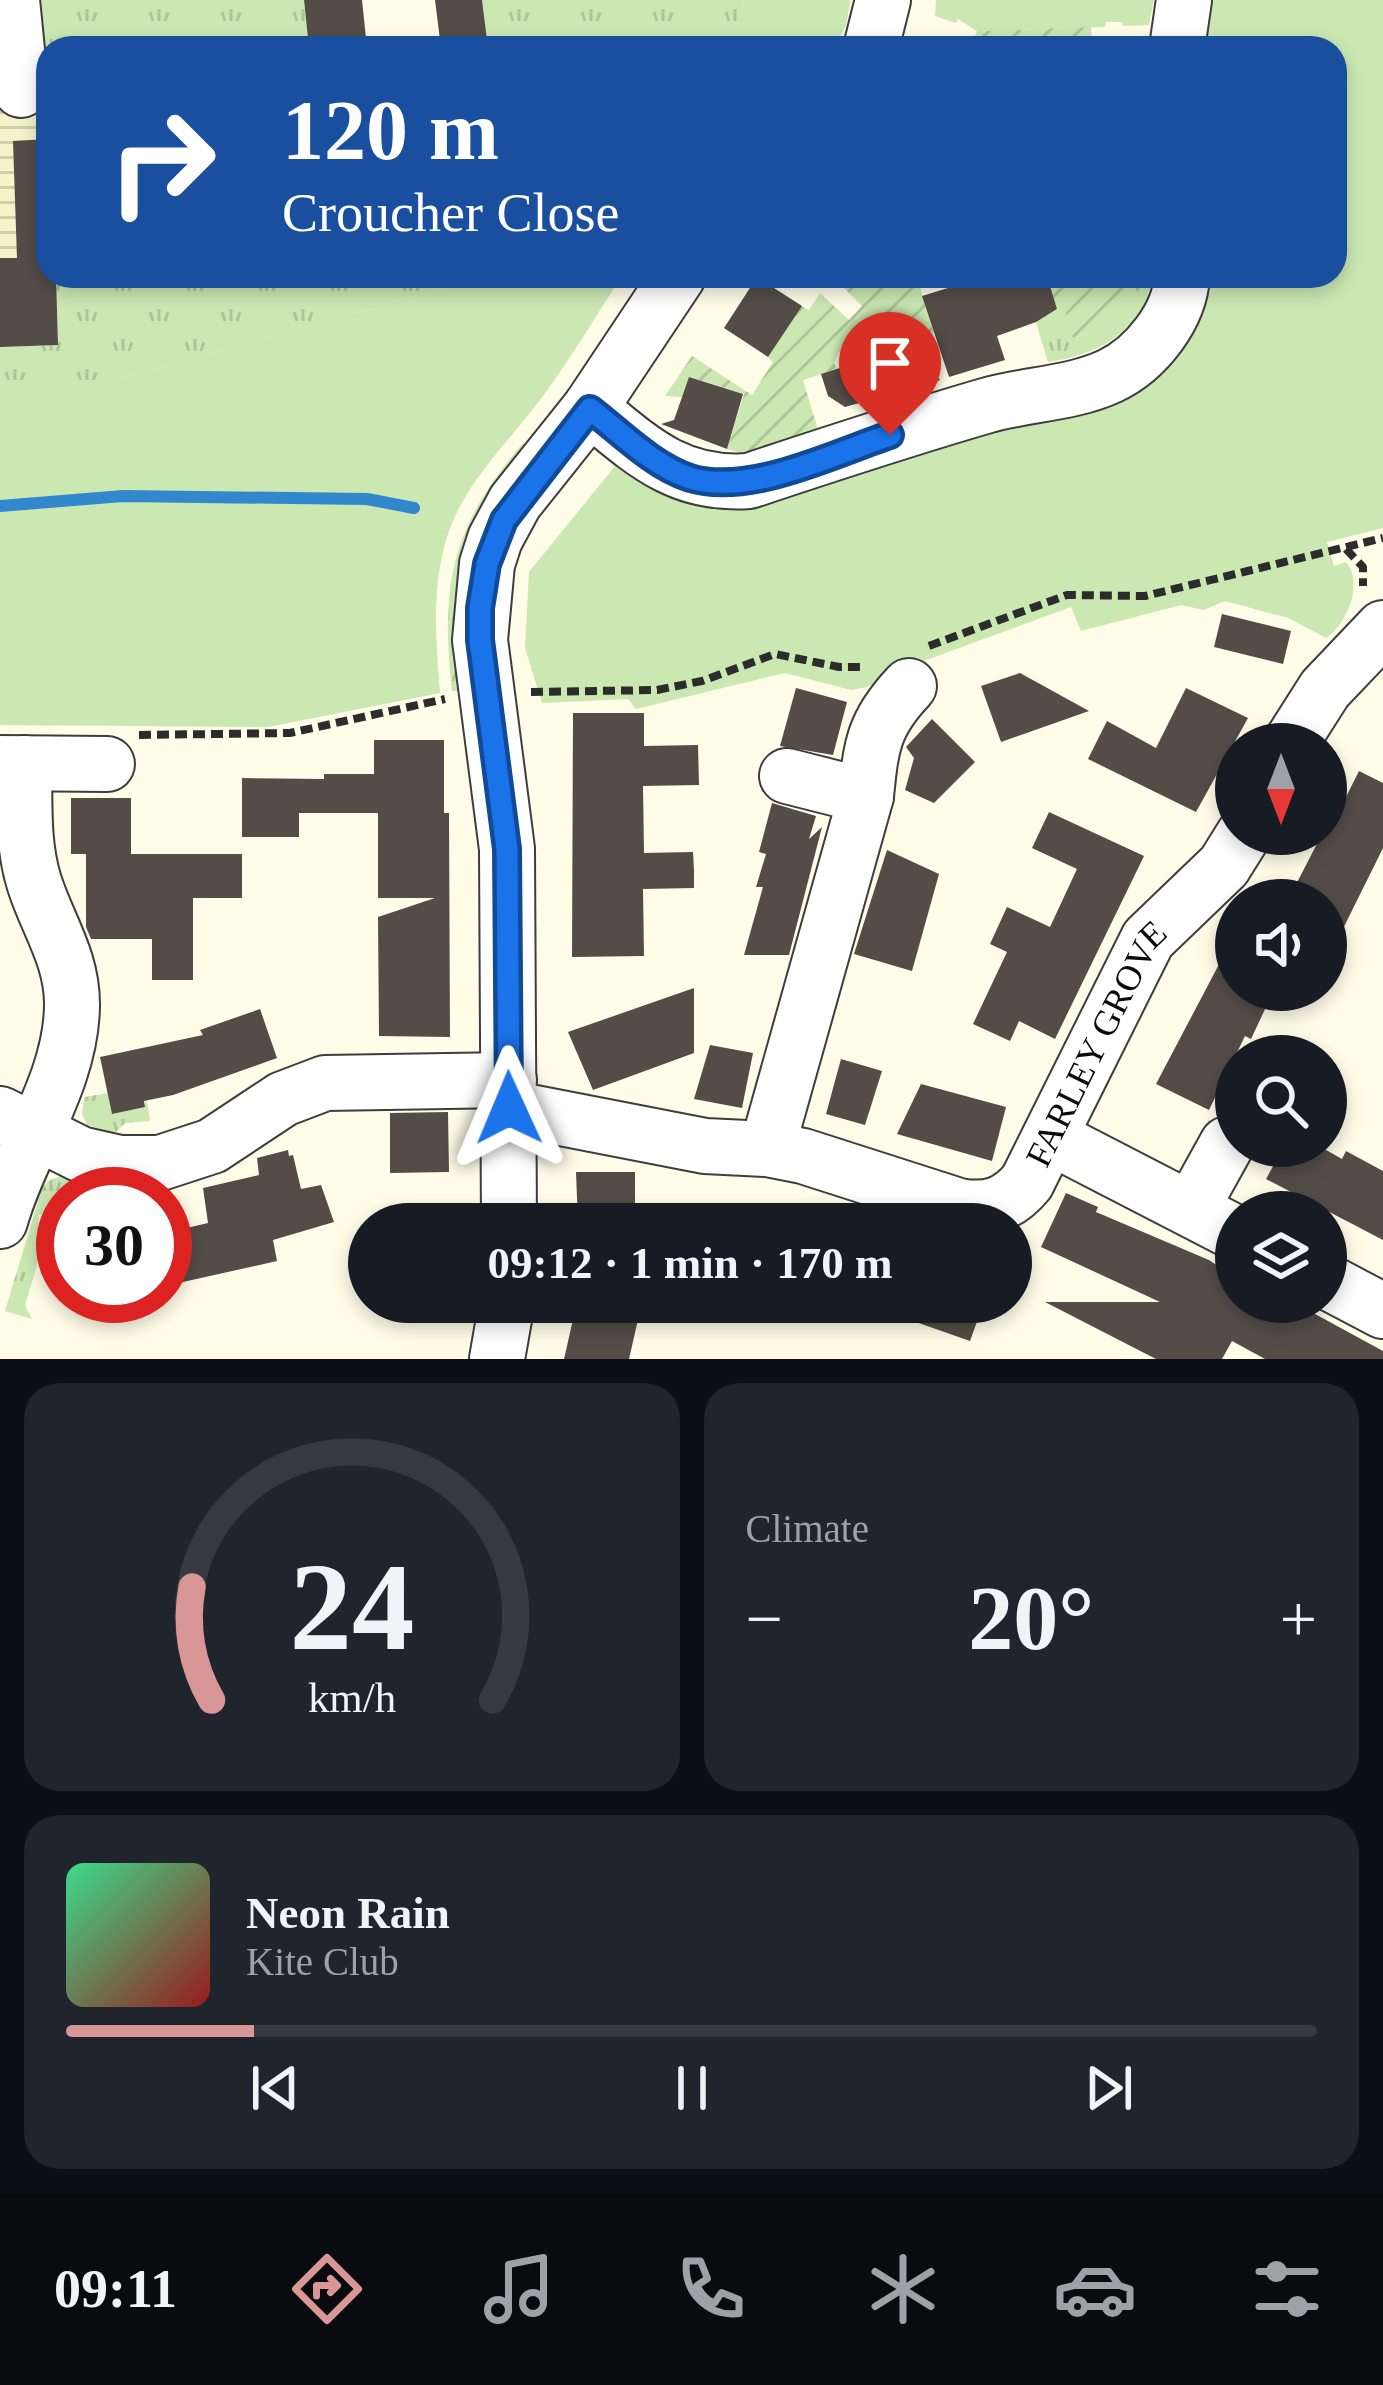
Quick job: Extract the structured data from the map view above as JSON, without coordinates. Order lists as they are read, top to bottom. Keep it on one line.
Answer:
{"streets":{"street":["FARLEY GROVE"]},"north":"bottom","page":{"turn":["120 m","Croucher Close"],"limit":"30","trip":"09:12 · 1 min · 170 m","tile":"Climate","heat":["−","20°","+"],"song":["Neon Rain","Kite Club"],"tabs":"09:11","gauge":["24","km/h"]}}
